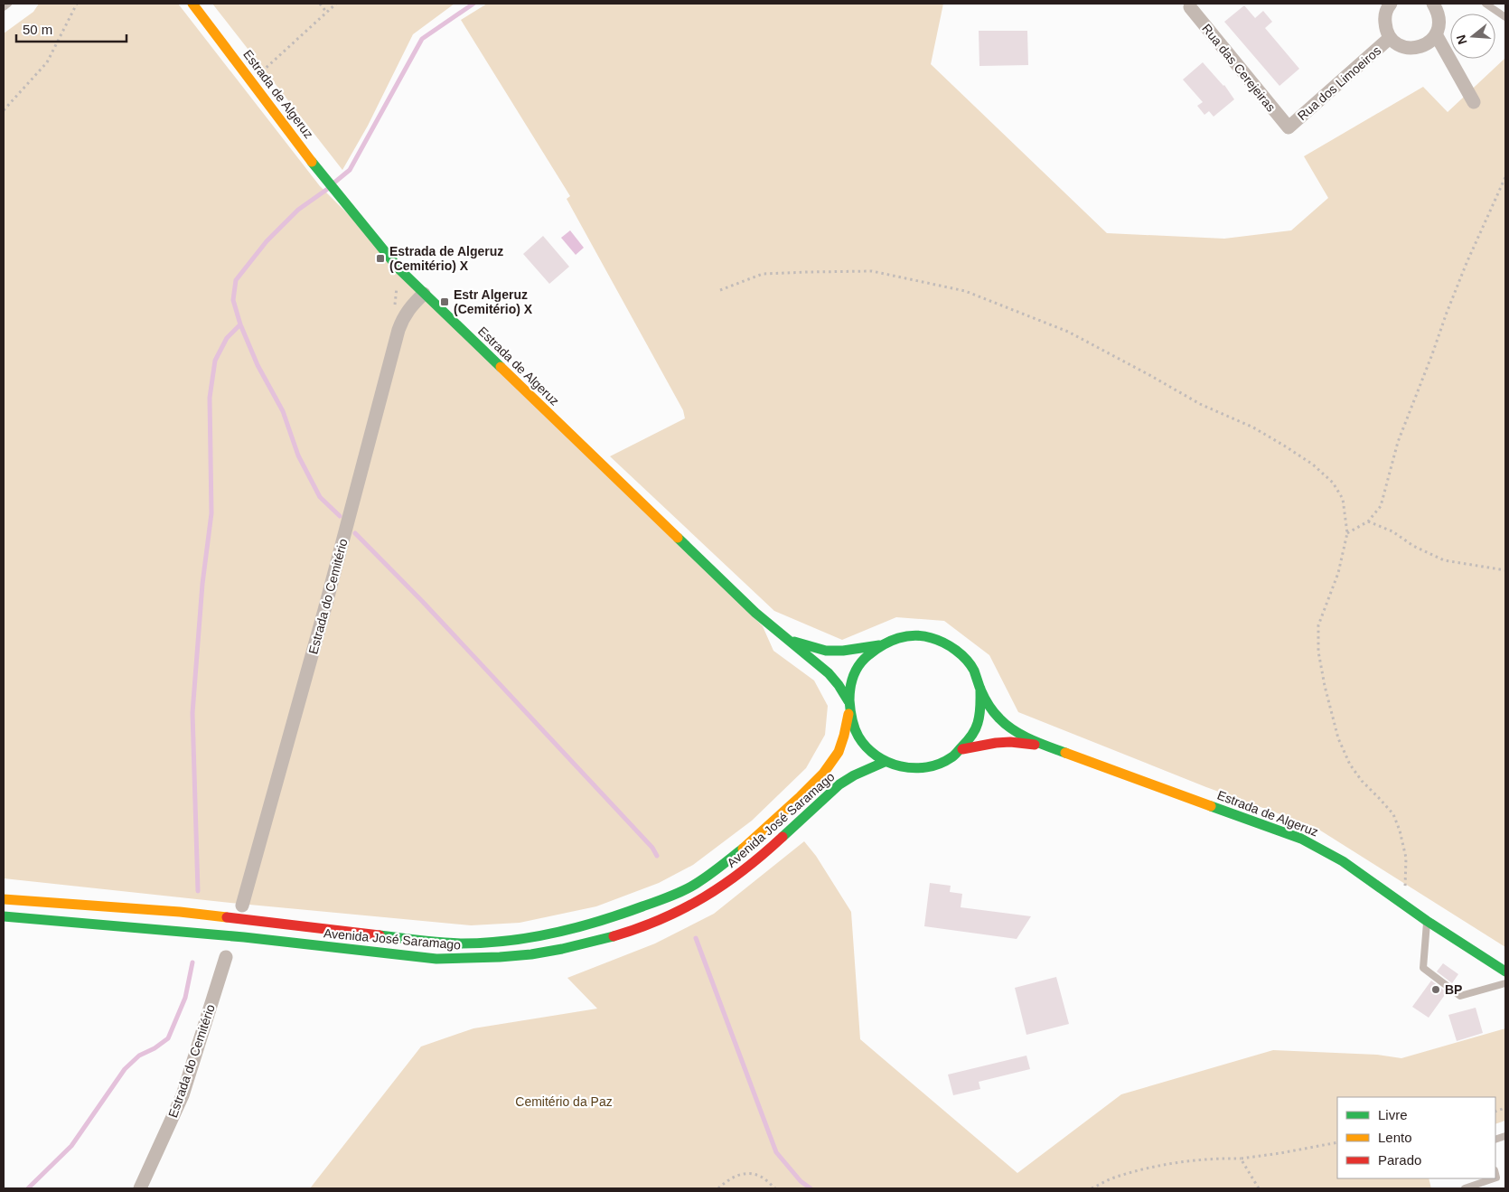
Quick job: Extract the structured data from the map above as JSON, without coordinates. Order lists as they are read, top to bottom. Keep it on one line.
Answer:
{"streets":{"main road":["Estrada de Algeruz","Avenida José Saramago"],"street":["Rua das Cerejeiras","Rua dos Limoeiros","Estrada do Cemitério"]},"crossings":[["Rua das Cerejeiras","Rua dos Limoeiros"],["Estrada de Algeruz","Estrada do Cemitério"],["Estrada de Algeruz","Avenida José Saramago"]],"parks":["Cemitério da Paz"],"places":{"transit":["Estrada de Algeruz (Cemitério) X","Estr Algeruz (Cemitério) X"],"other":["BP"]},"legend":["Livre","Lento","Parado"],"scale_bar":"50 m","north":"left"}
